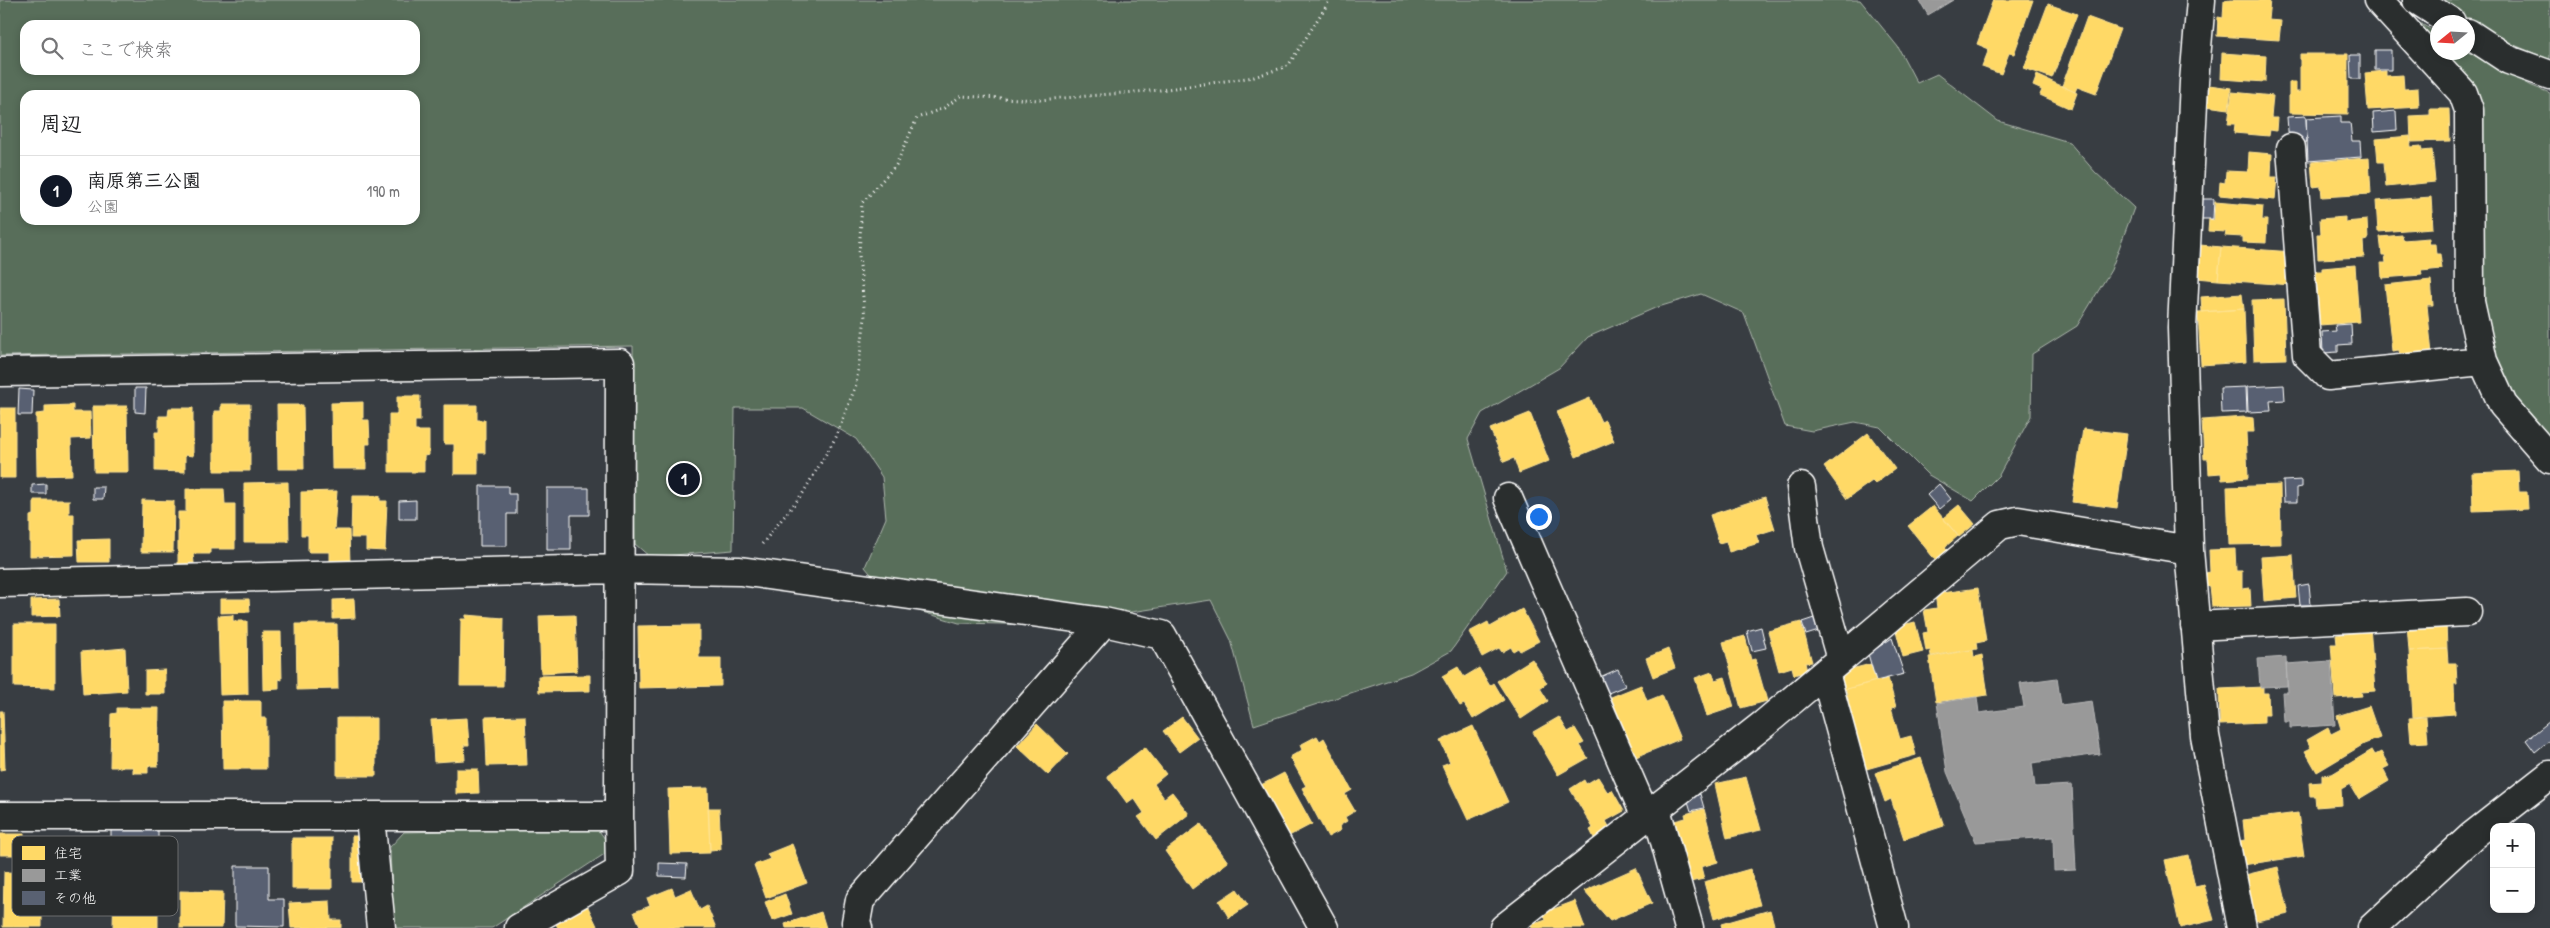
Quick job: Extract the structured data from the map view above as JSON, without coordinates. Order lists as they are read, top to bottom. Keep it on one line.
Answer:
{"legend":["住宅","工業","その他"],"north":"left","page":{"search":"ここで検索","heading":"周辺","list":[{"mark":"1","name":"南原第三公園","note":"公園","value":"190 m"}],"pins":"1","map_buttons":["+","−"]}}
